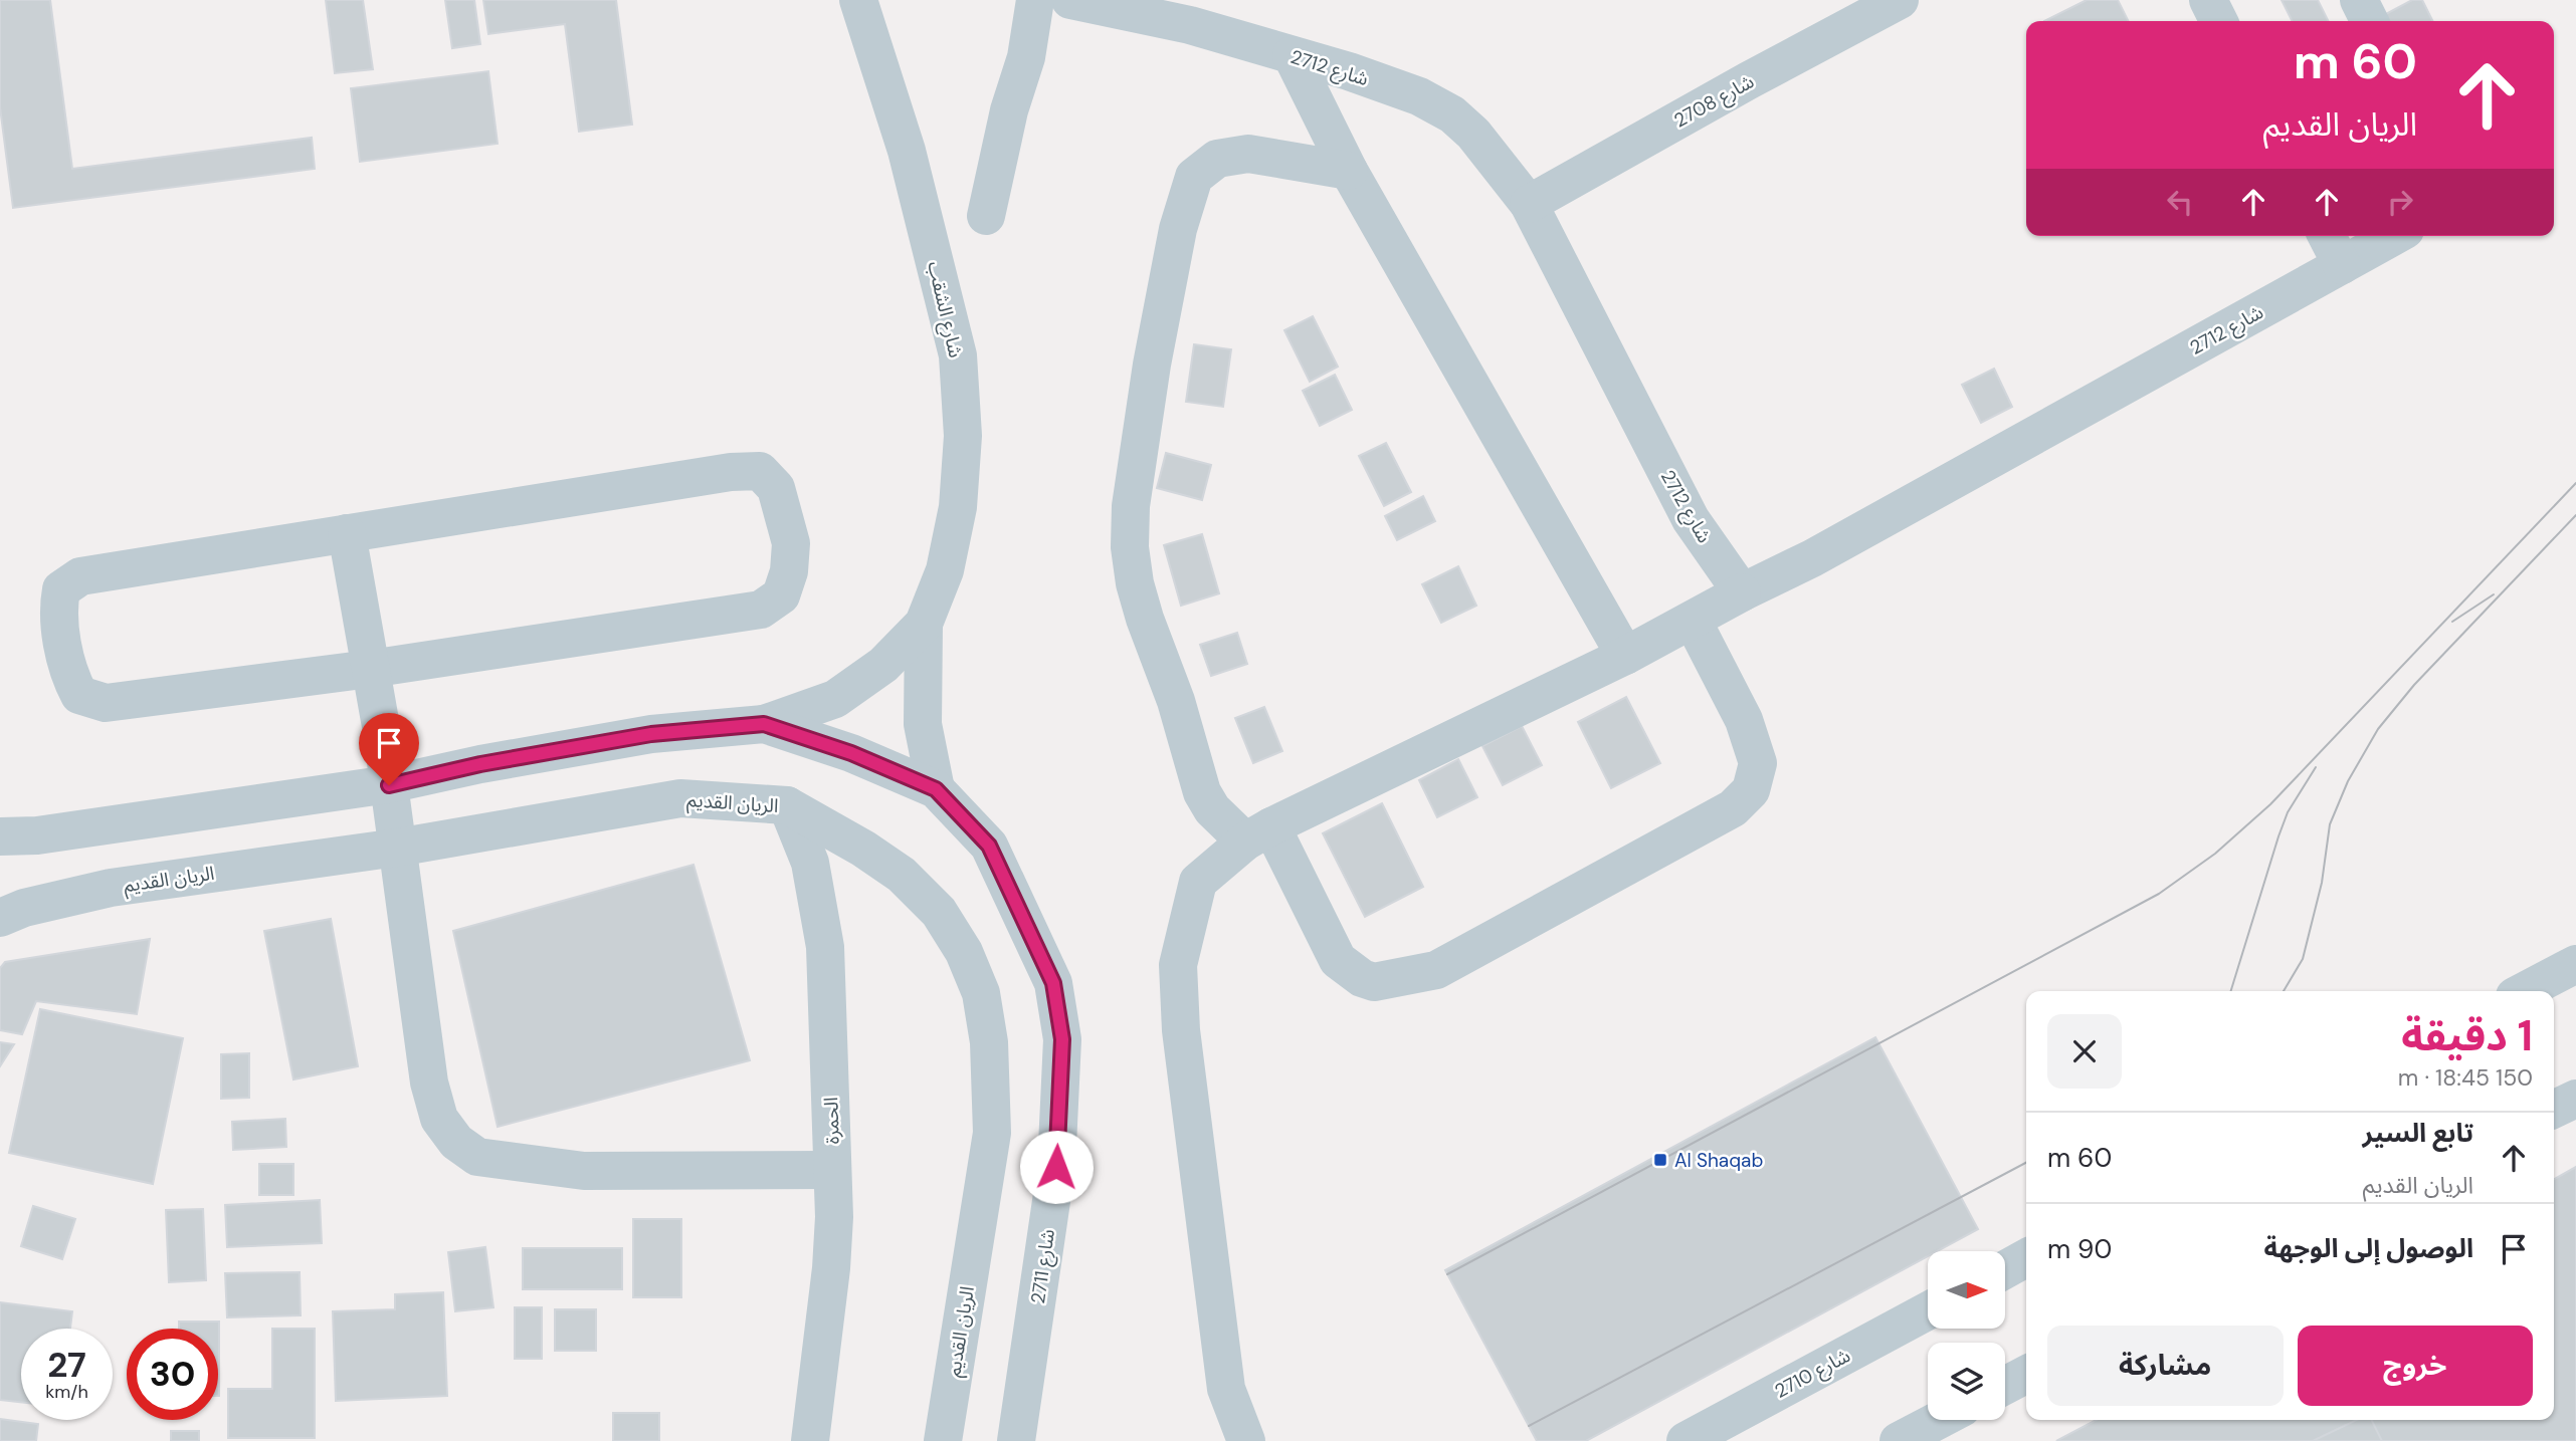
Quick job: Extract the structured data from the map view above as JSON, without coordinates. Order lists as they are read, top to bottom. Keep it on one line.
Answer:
{"streets":{"street":["شارع 2712","شارع 2708","شارع الشقب","الريان القديم","الحمرة","شارع 2711","شارع 2710"]},"crossings":[["شارع 2712","شارع 2708"],["شارع الشقب","شارع 2711"],["الريان القديم","الحمرة"]],"places":{"transit":["Al Shaqab"]},"north":"right","page":{"turn":["60 m","الريان القديم"],"heading":["1 دقيقة","150 m · 18:45"],"list":[{"name":"تابع السير","note":"الريان القديم","value":"60 m"},{"name":"الوصول إلى الوجهة","value":"90 m"}],"buttons":["خروج","مشاركة"],"speed":"27 km/h","limit":"30"}}
